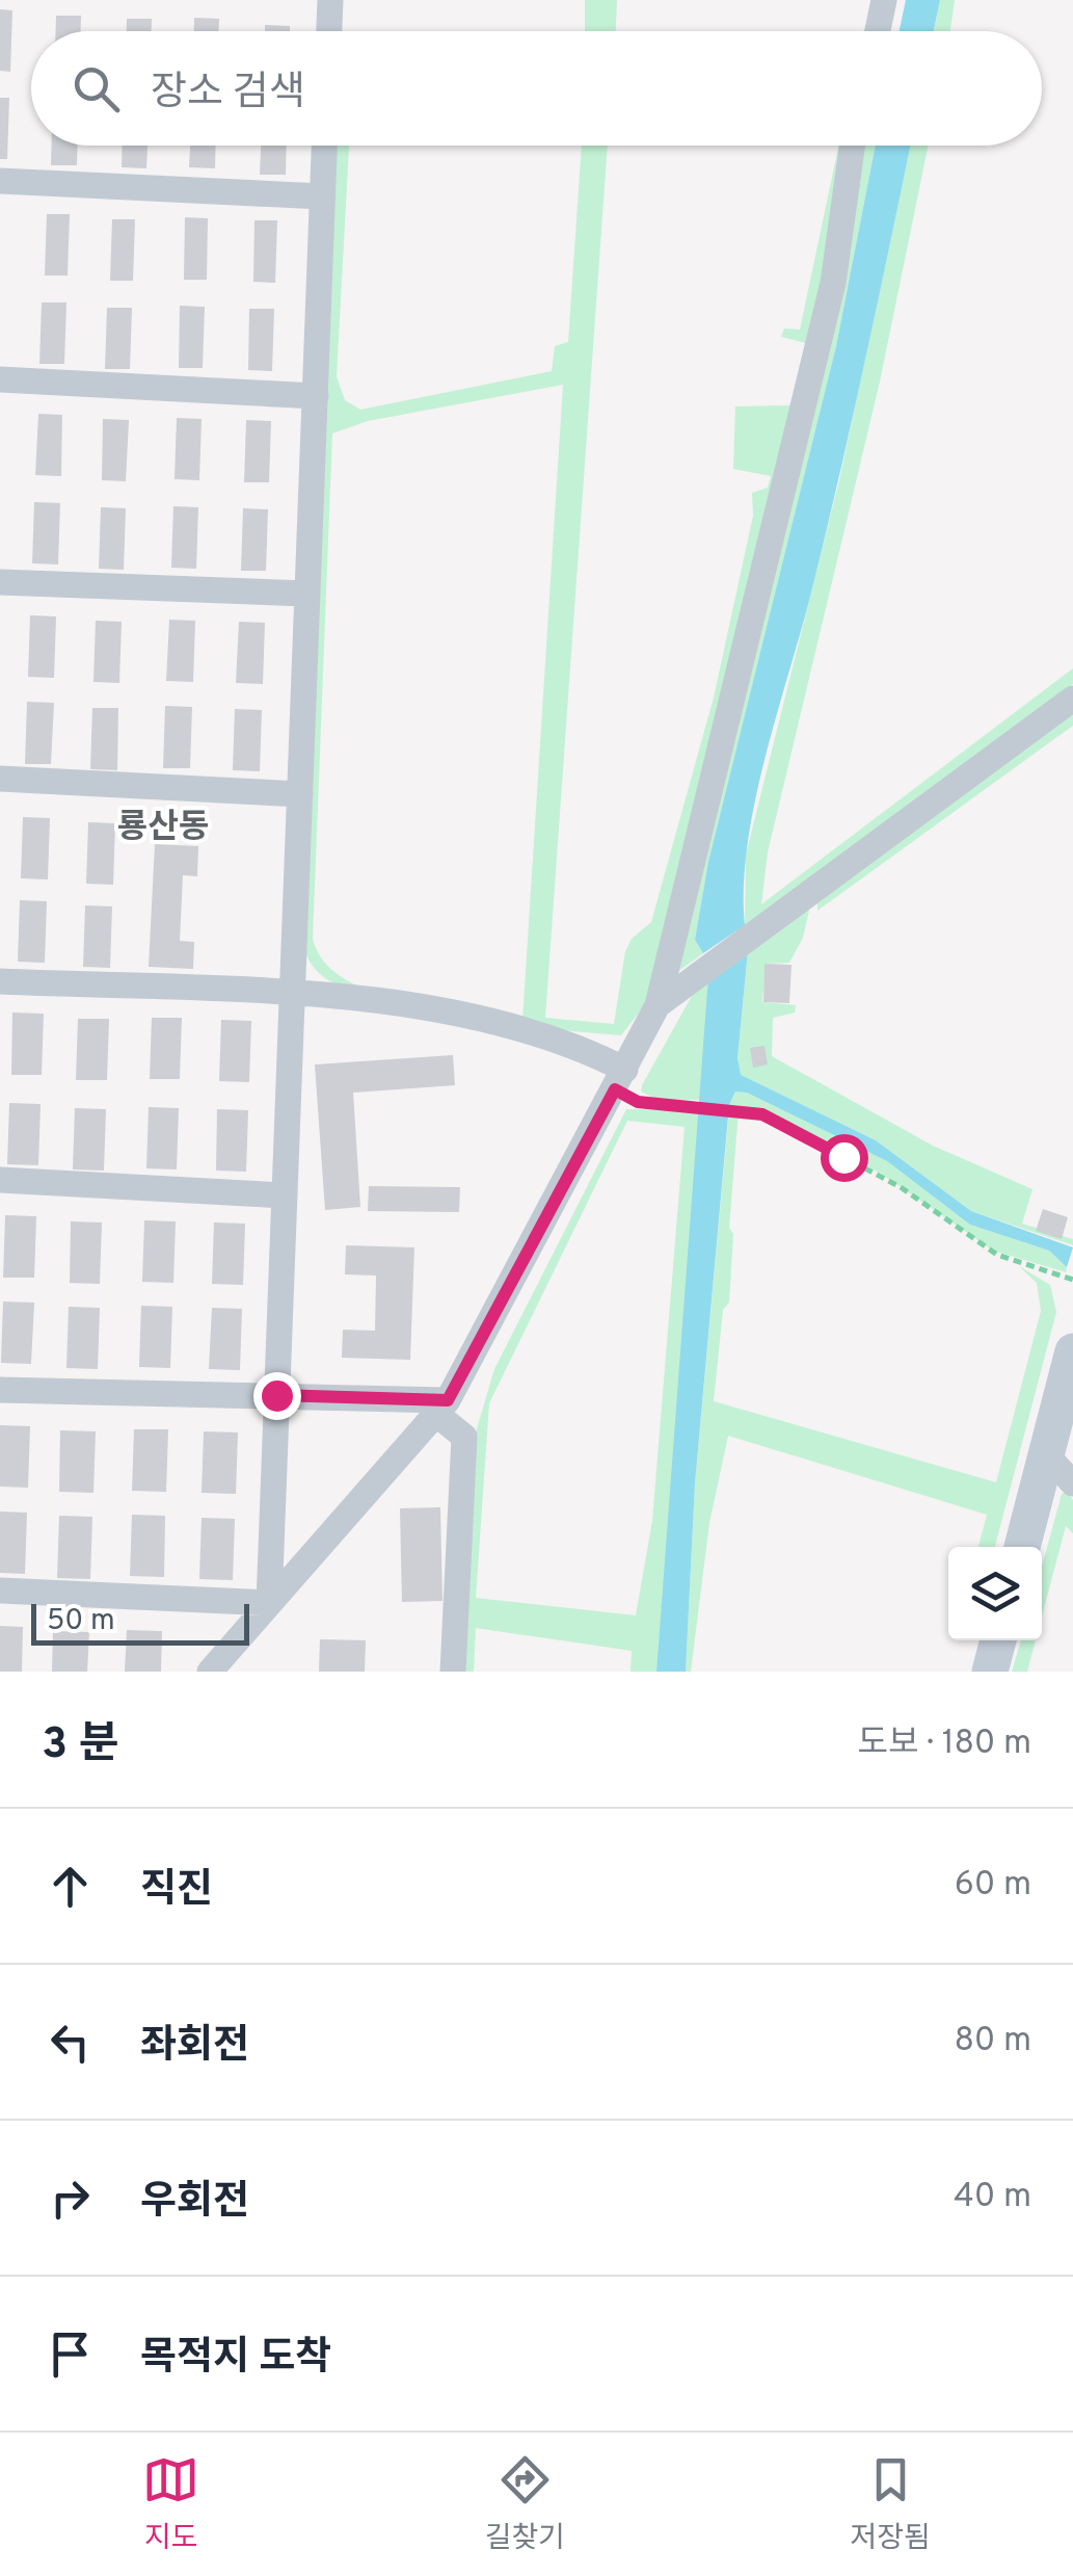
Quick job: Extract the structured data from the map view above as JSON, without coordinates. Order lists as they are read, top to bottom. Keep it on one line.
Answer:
{"districts":["룡산동"],"scale_bar":"50 m","page":{"search":"장소 검색","scale":"50 m","heading":["3 분","도보 · 180 m"],"list":[["직진","60 m"],["좌회전","80 m"],["우회전","40 m"],"목적지 도착"],"nav":["지도","길찾기","저장됨"]}}
